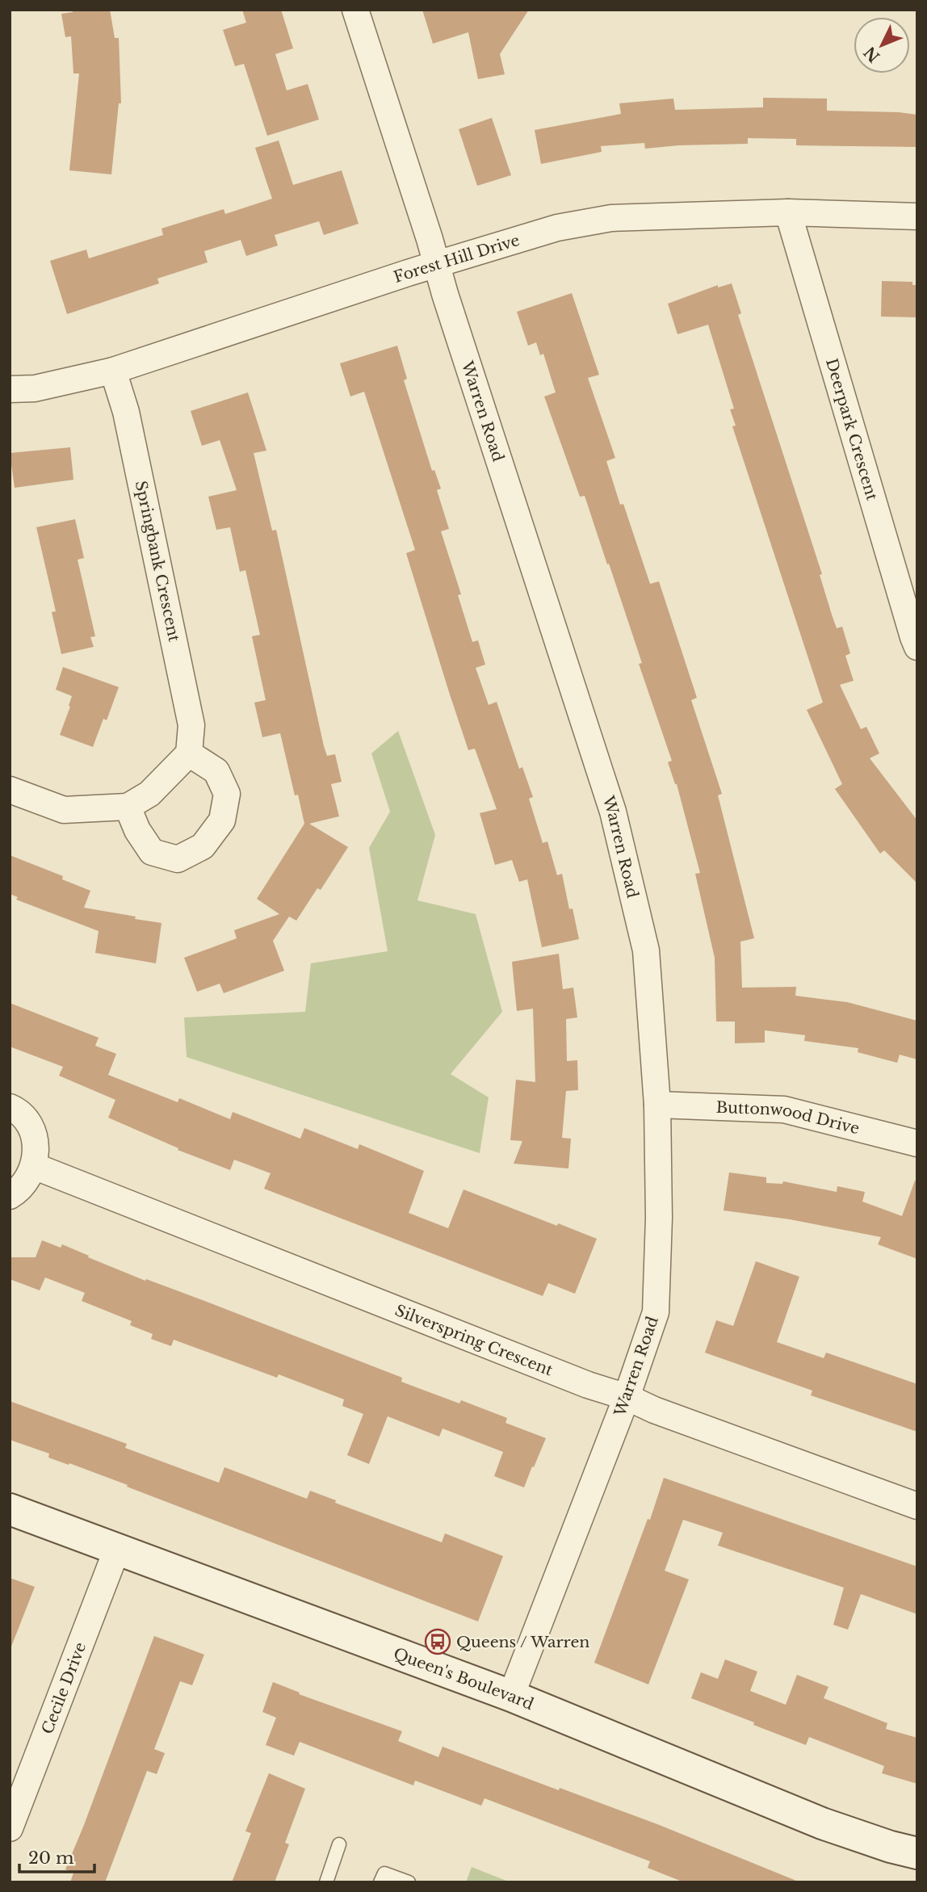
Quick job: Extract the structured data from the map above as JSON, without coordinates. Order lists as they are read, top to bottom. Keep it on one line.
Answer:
{"streets":{"street":["Forest Hill Drive","Warren Road","Deerpark Crescent","Springbank Crescent","Buttonwood Drive","Silverspring Crescent","Queen's Boulevard","Cecile Drive"]},"crossings":[["Forest Hill Drive","Warren Road"],["Forest Hill Drive","Deerpark Crescent"],["Forest Hill Drive","Springbank Crescent"],["Warren Road","Buttonwood Drive"],["Warren Road","Silverspring Crescent"],["Warren Road","Queen's Boulevard"],["Queen's Boulevard","Cecile Drive"]],"places":{"bus stop":["Queens / Warren"]},"scale_bar":"20 m","north":"bottom left"}
